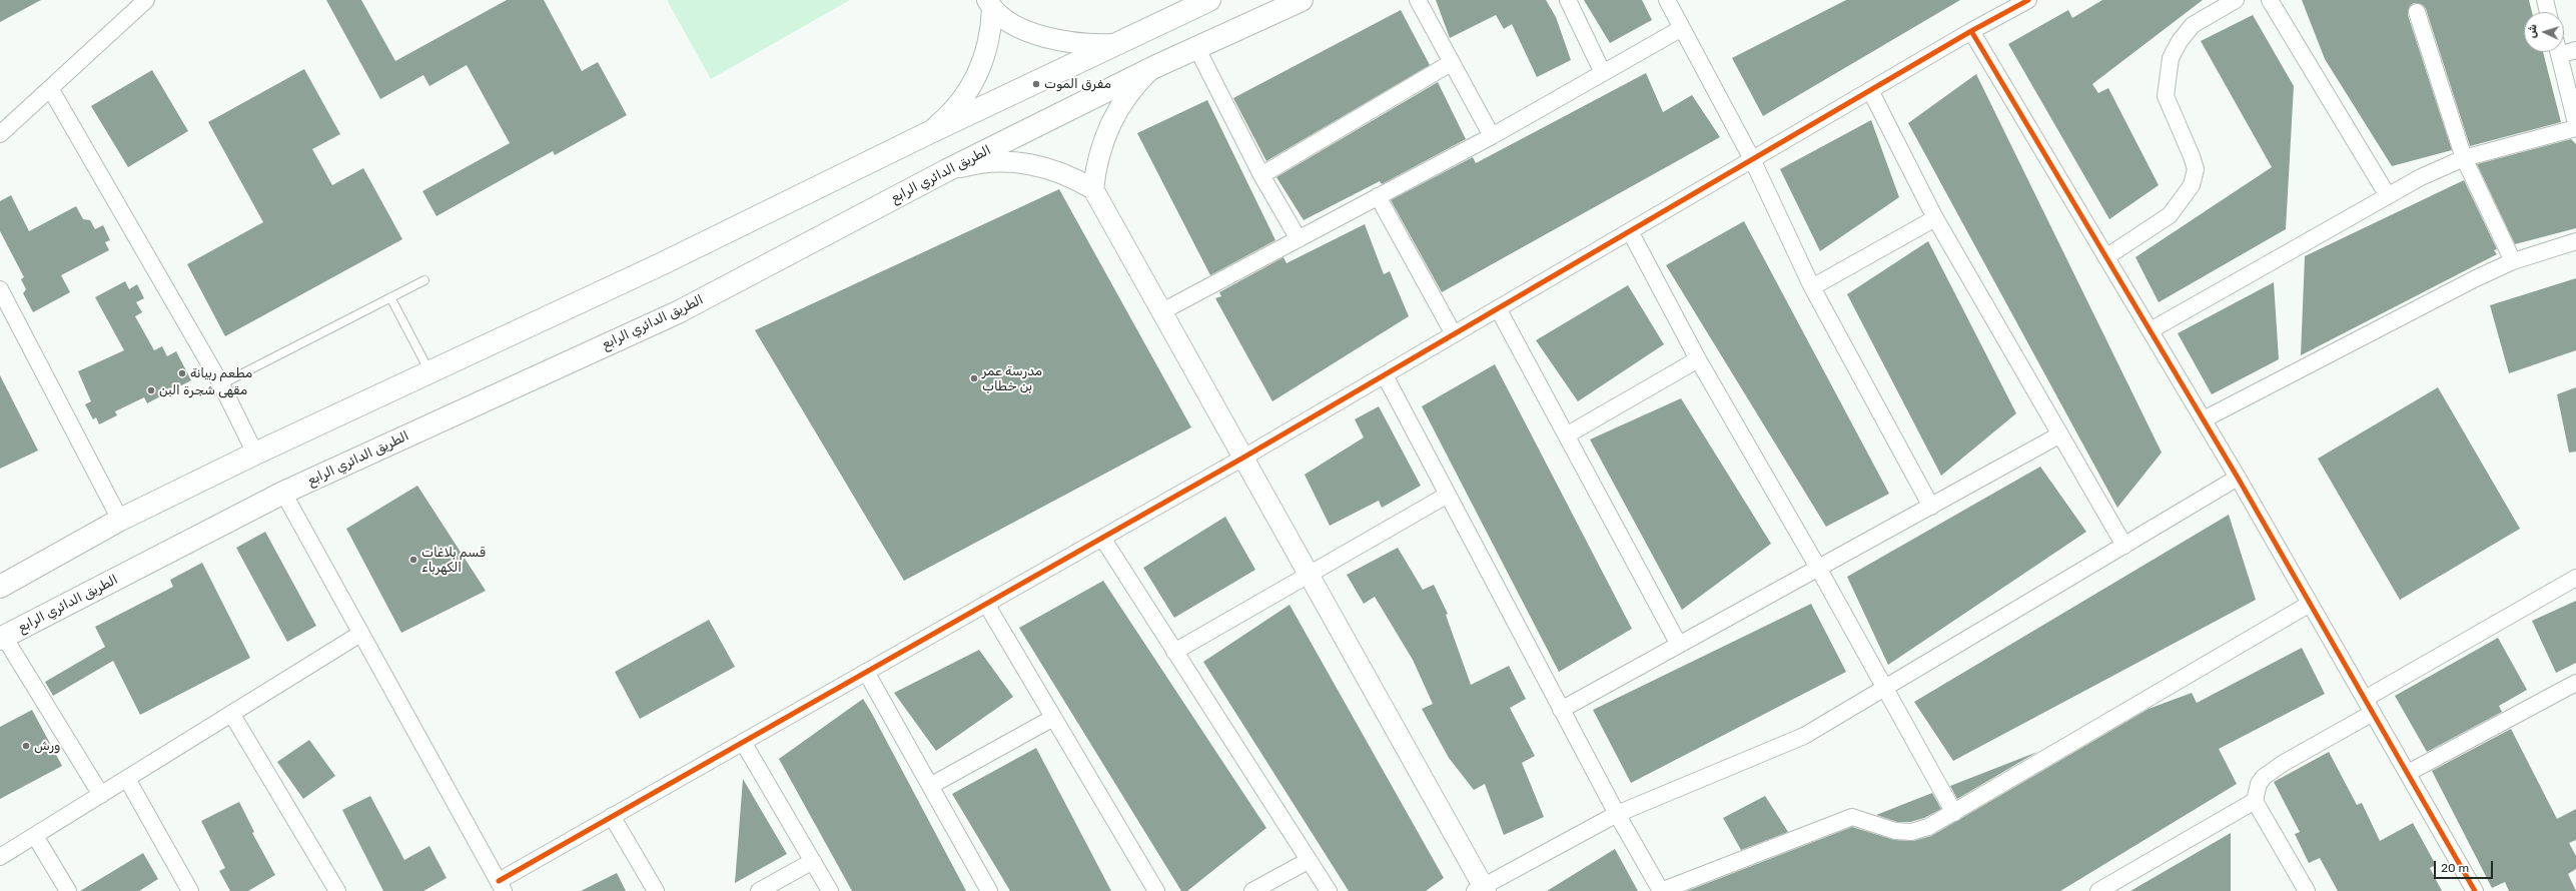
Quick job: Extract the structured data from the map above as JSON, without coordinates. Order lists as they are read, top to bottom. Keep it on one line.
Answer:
{"streets":{"main road":["الطريق الدائري الرابع"]},"places":["مفرق الموت","مطعم ربيانة","مدرسة عمر بن خطاب","مقهى شجرة البن","قسم بلاغات الكهرباء","ورش"],"scale_bar":"20 m","north":"left"}
